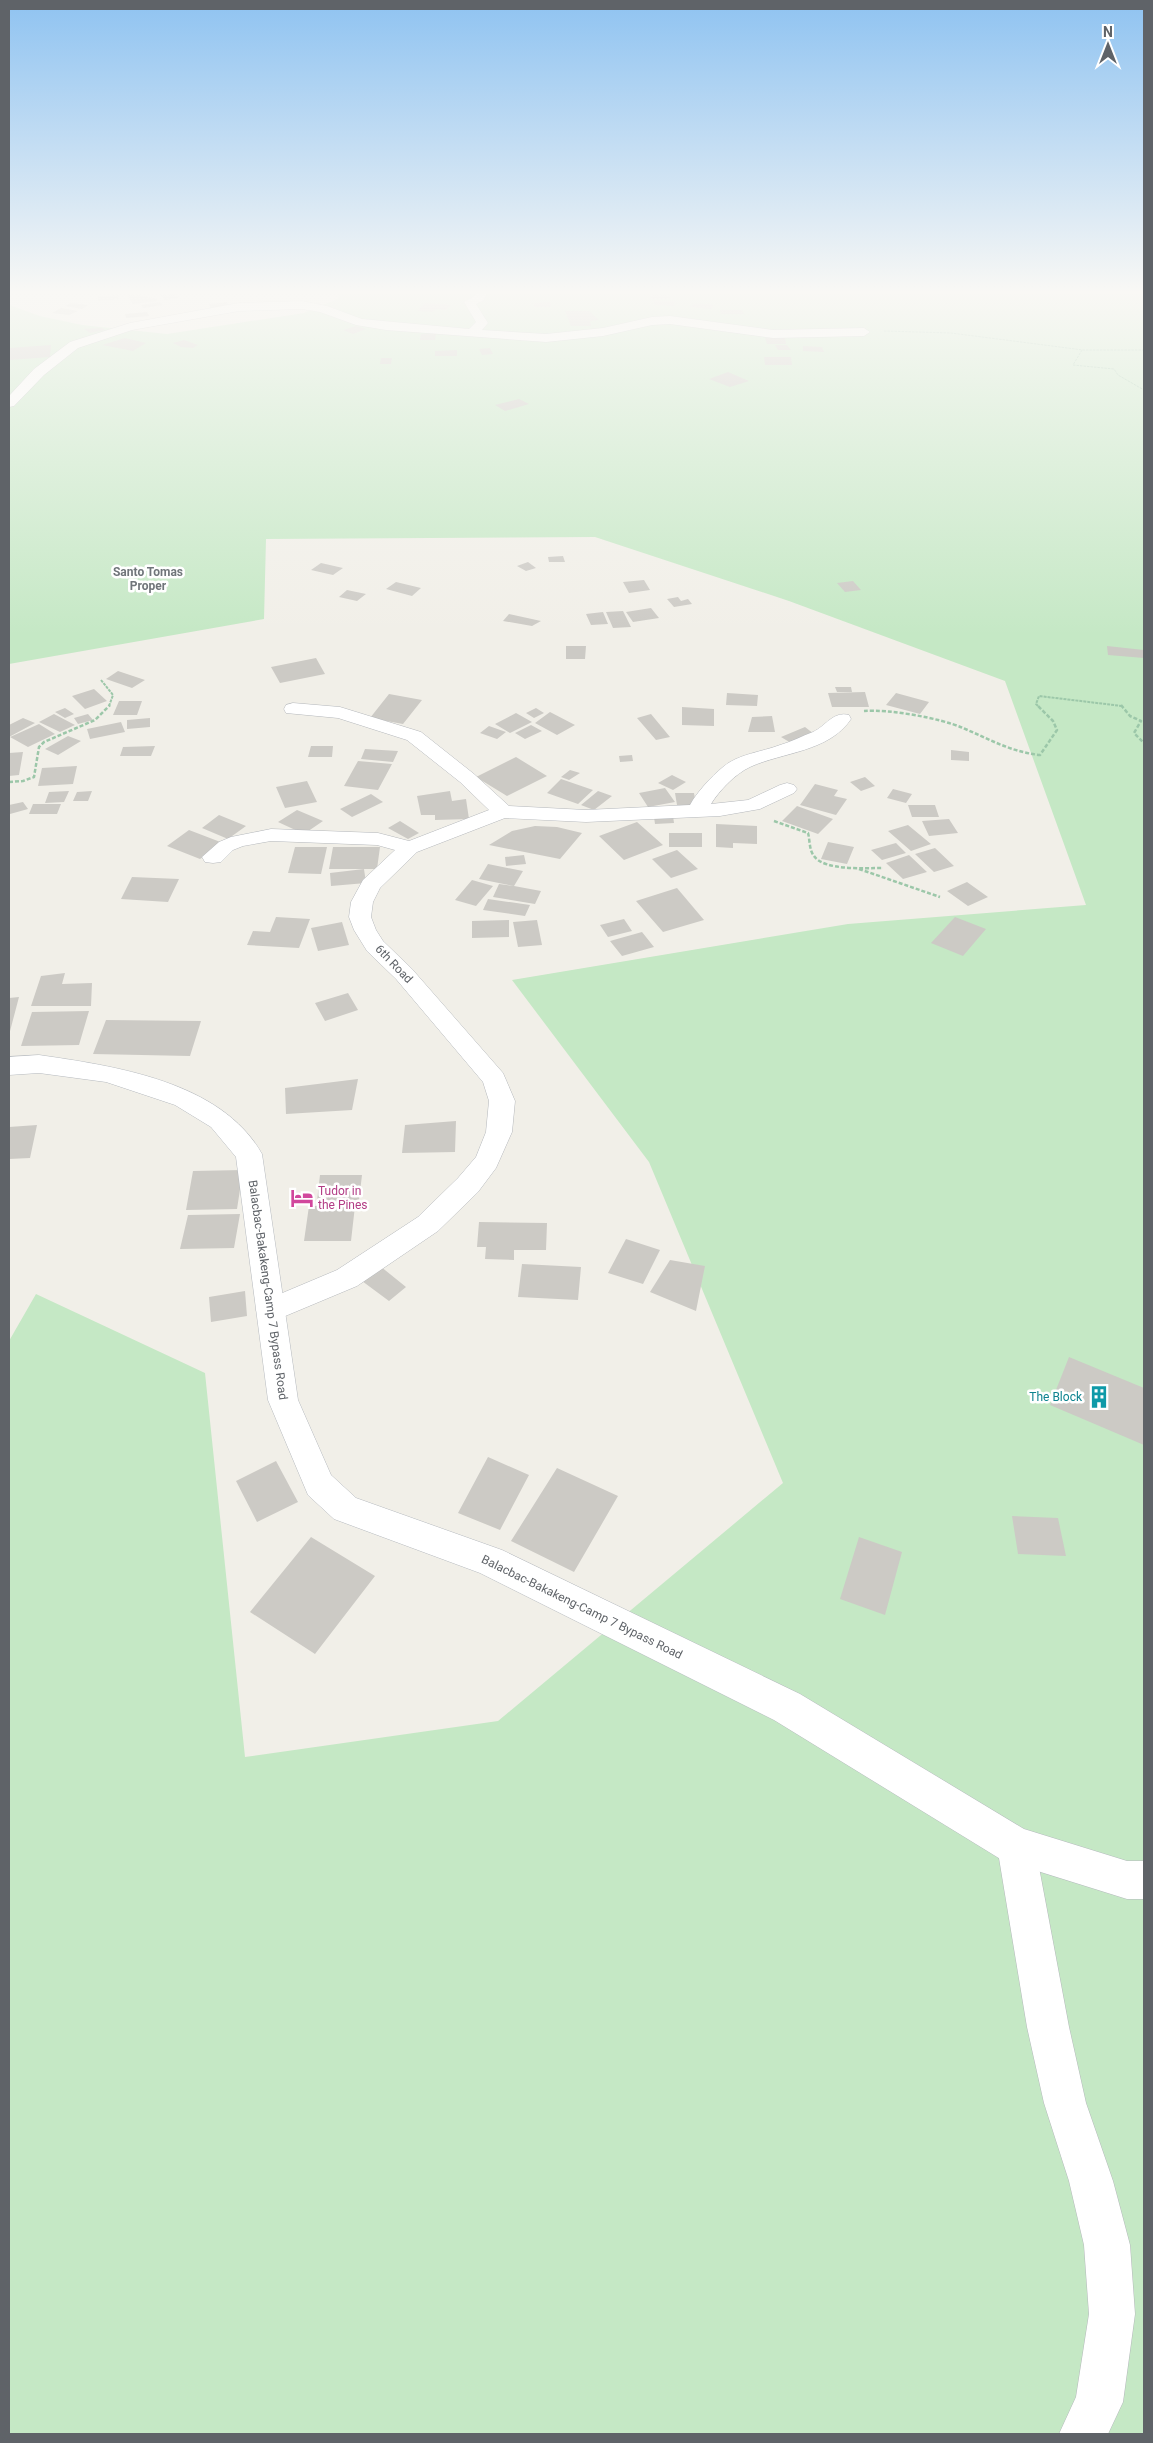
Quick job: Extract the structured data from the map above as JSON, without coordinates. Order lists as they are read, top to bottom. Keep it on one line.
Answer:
{"streets":{"street":["6th Road","Balacbac-Bakakeng-Camp 7 Bypass Road"]},"crossings":[["6th Road","Balacbac-Bakakeng-Camp 7 Bypass Road"]],"districts":["Santo Tomas Proper"],"places":{"hotel":["Tudor in the Pines"],"building":["The Block"]},"north":"top"}
